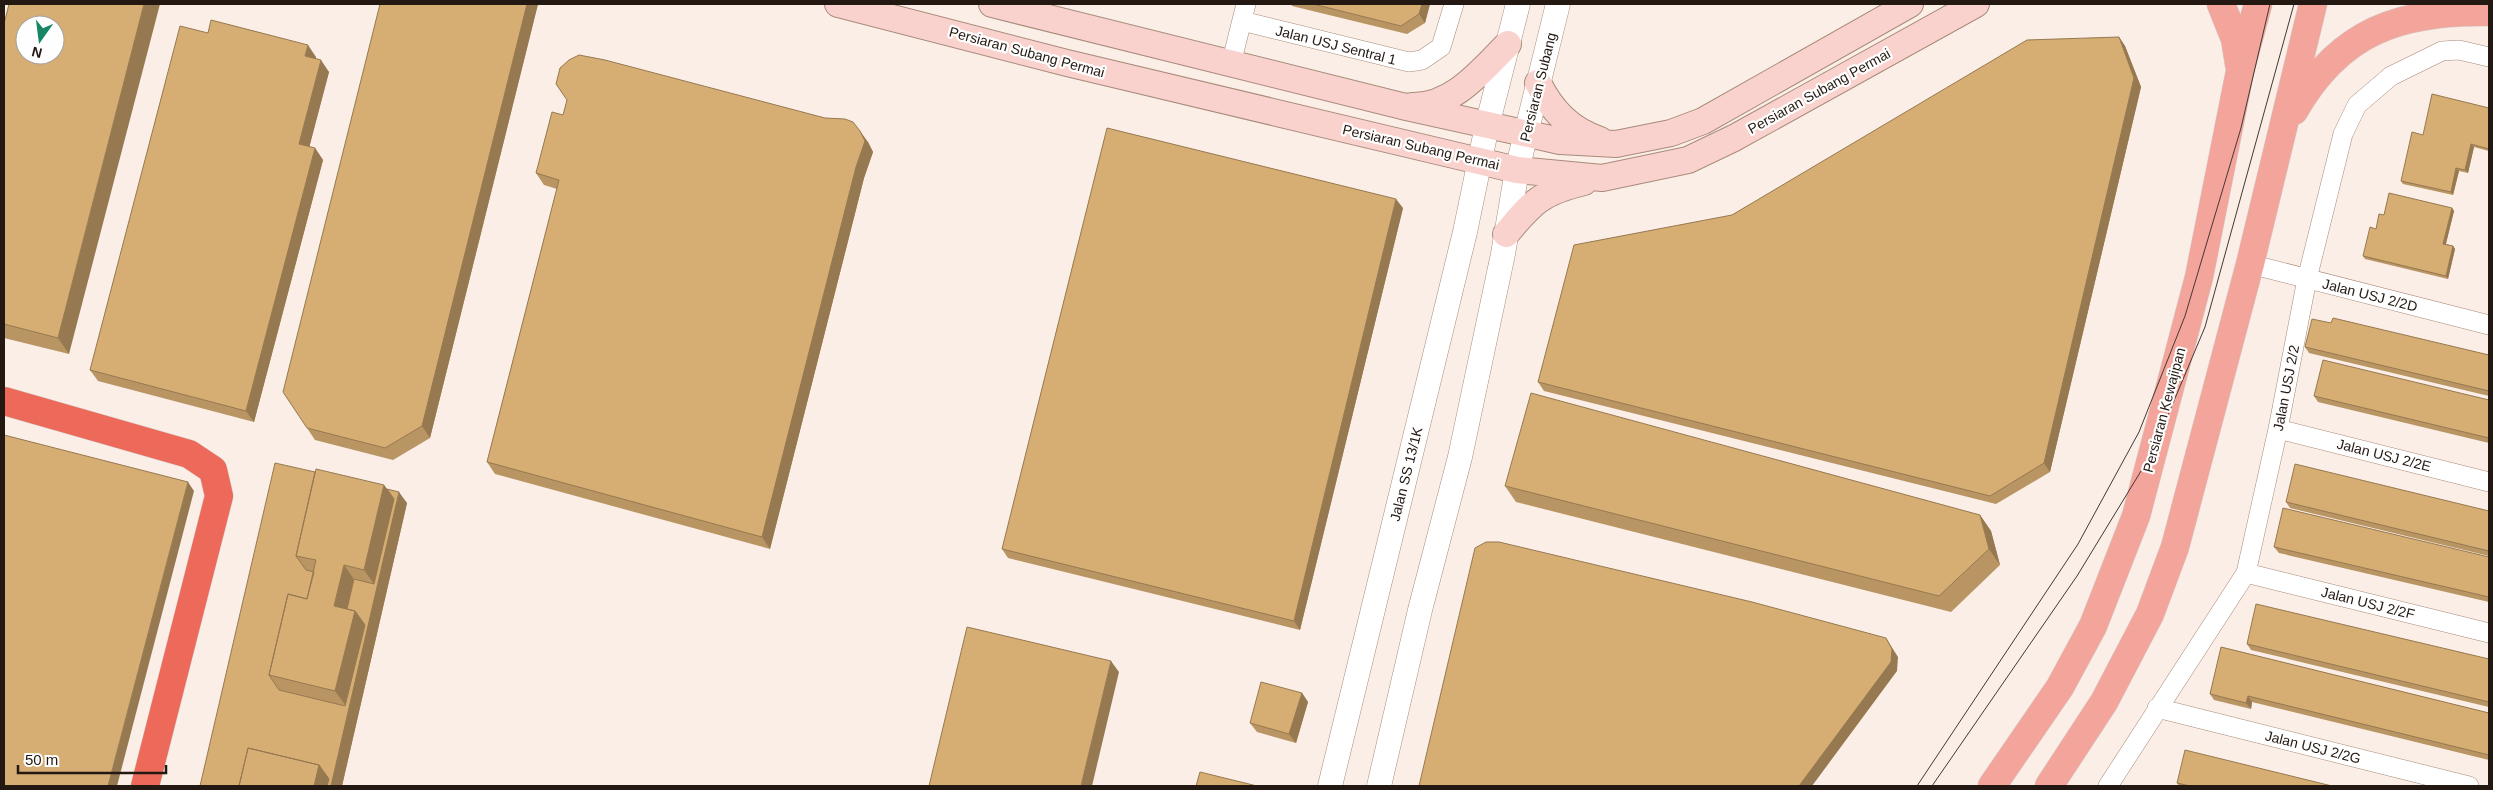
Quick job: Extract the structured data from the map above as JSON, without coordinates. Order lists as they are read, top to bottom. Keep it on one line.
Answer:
{"streets":{"main road":["Persiaran Subang Permai","Persiaran Kewajipan"],"street":["Jalan USJ Sentral 1","Persiaran Subang","Jalan USJ 2/2D","Jalan USJ 2/2","Jalan USJ 2/2E","Jalan SS 13/1K","Jalan USJ 2/2F","Jalan USJ 2/2G"]},"crossings":[["Persiaran Subang Permai","Persiaran Subang"],["Persiaran Subang Permai","Jalan SS 13/1K"],["Jalan USJ 2/2D","Jalan USJ 2/2"],["Jalan USJ 2/2","Jalan USJ 2/2E"],["Jalan USJ 2/2","Jalan USJ 2/2F"],["Jalan USJ 2/2","Jalan USJ 2/2G"]],"scale_bar":"50 m","north":"bottom"}
